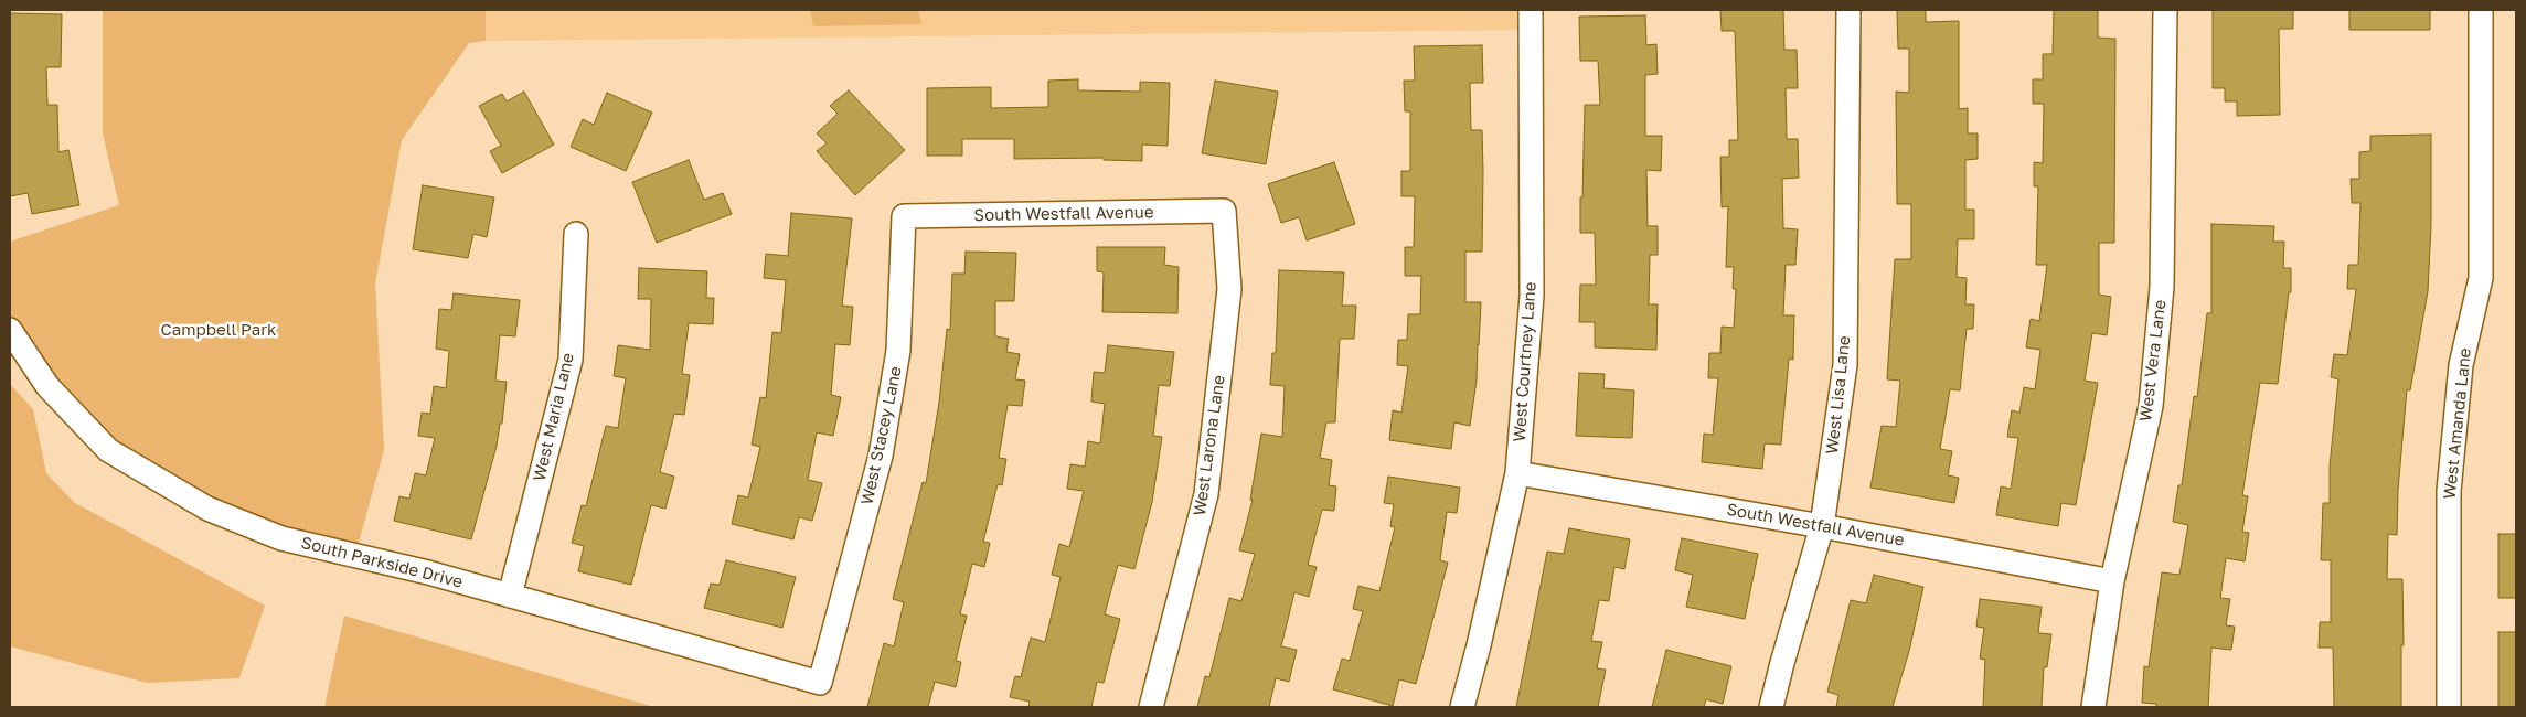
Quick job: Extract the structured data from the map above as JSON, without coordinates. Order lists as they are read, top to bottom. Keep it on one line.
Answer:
{"streets":{"street":["South Westfall Avenue","West Vera Lane","West Courtney Lane","West Lisa Lane","West Maria Lane","West Amanda Lane","West Stacey Lane","West Larona Lane","South Parkside Drive"]},"crossings":[["South Westfall Avenue","West Vera Lane"],["South Westfall Avenue","West Courtney Lane"],["South Westfall Avenue","West Lisa Lane"],["South Westfall Avenue","West Stacey Lane"],["South Westfall Avenue","West Larona Lane"],["West Maria Lane","South Parkside Drive"],["West Stacey Lane","South Parkside Drive"]],"parks":["Campbell Park"]}
